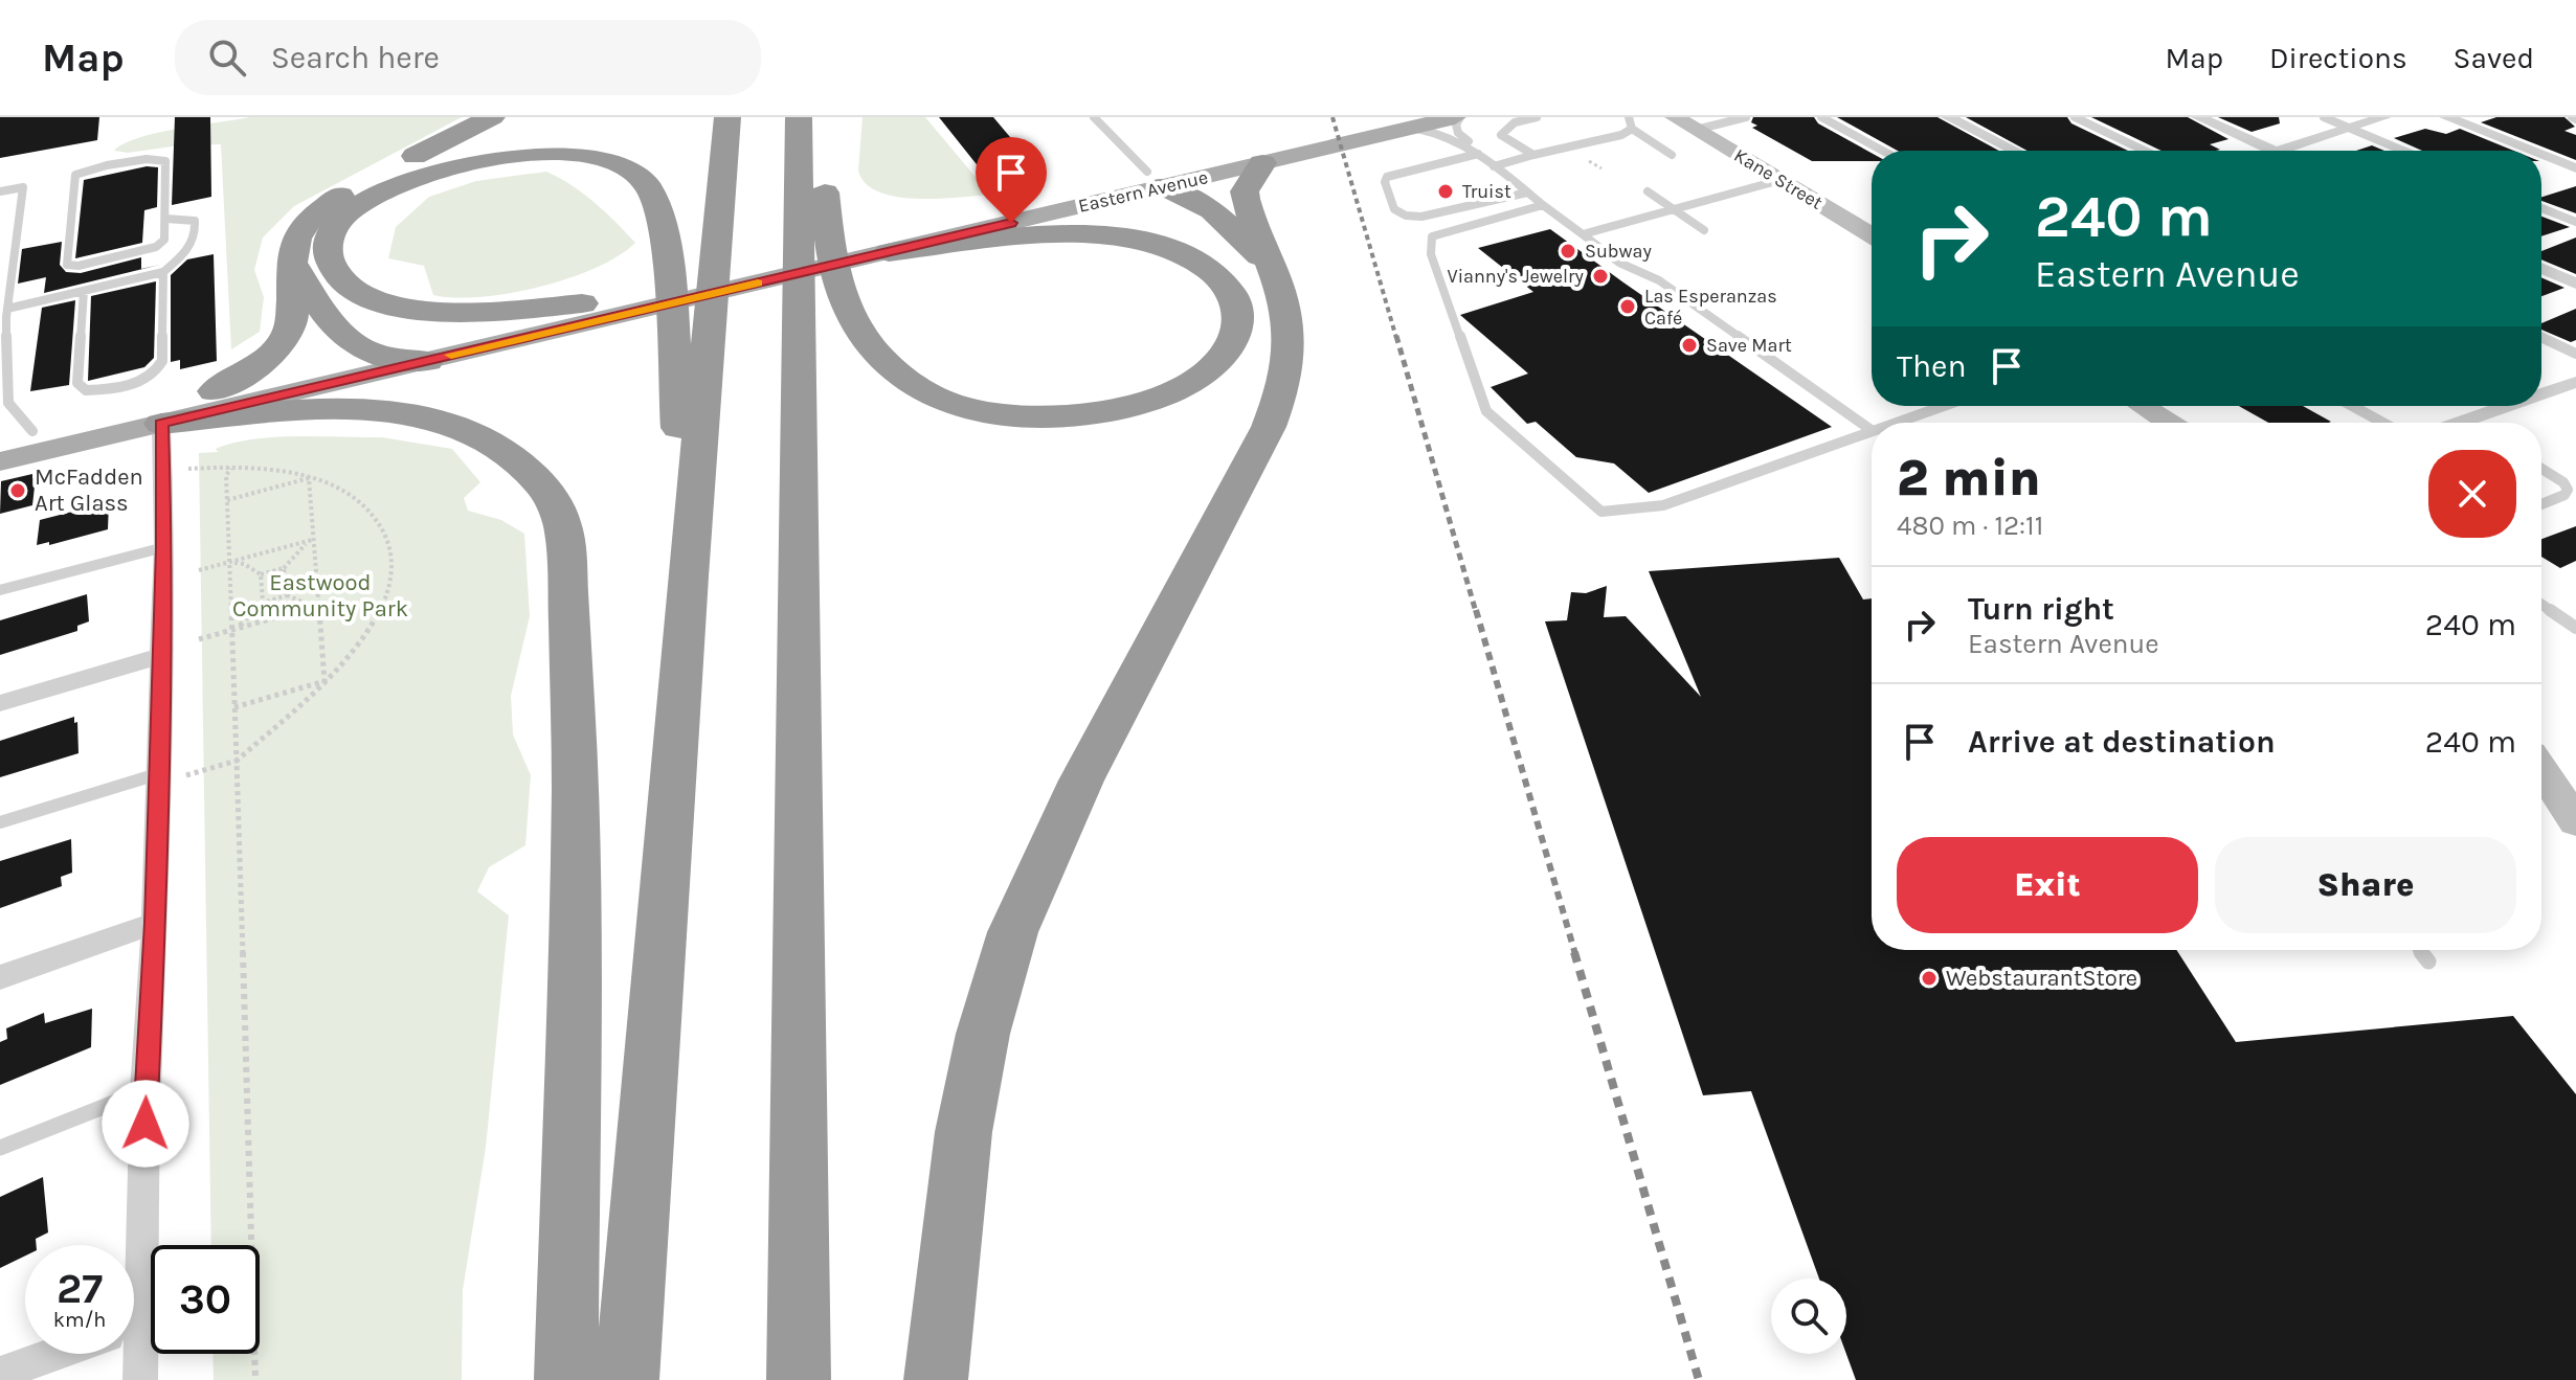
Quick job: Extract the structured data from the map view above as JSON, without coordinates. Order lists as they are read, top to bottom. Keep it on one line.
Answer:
{"streets":{"main road":["Kane Street","Eastern Avenue"]},"parks":["Eastwood Community Park"],"places":["Truist","Subway","Vianny's Jewelry","Las Esperanzas Café","Save Mart","McFadden Art Glass","WebstaurantStore"],"page":{"header":"Map","search":"Search here","nav":["Map","Directions","Saved"],"turn":["240 m","Eastern Avenue"],"then":"Then","heading":["2 min","480 m · 12:11"],"list":[{"name":"Turn right","note":"Eastern Avenue","value":"240 m"},{"name":"Arrive at destination","value":"240 m"}],"buttons":["Exit","Share"],"speed":"27 km/h","limit":"30"}}
